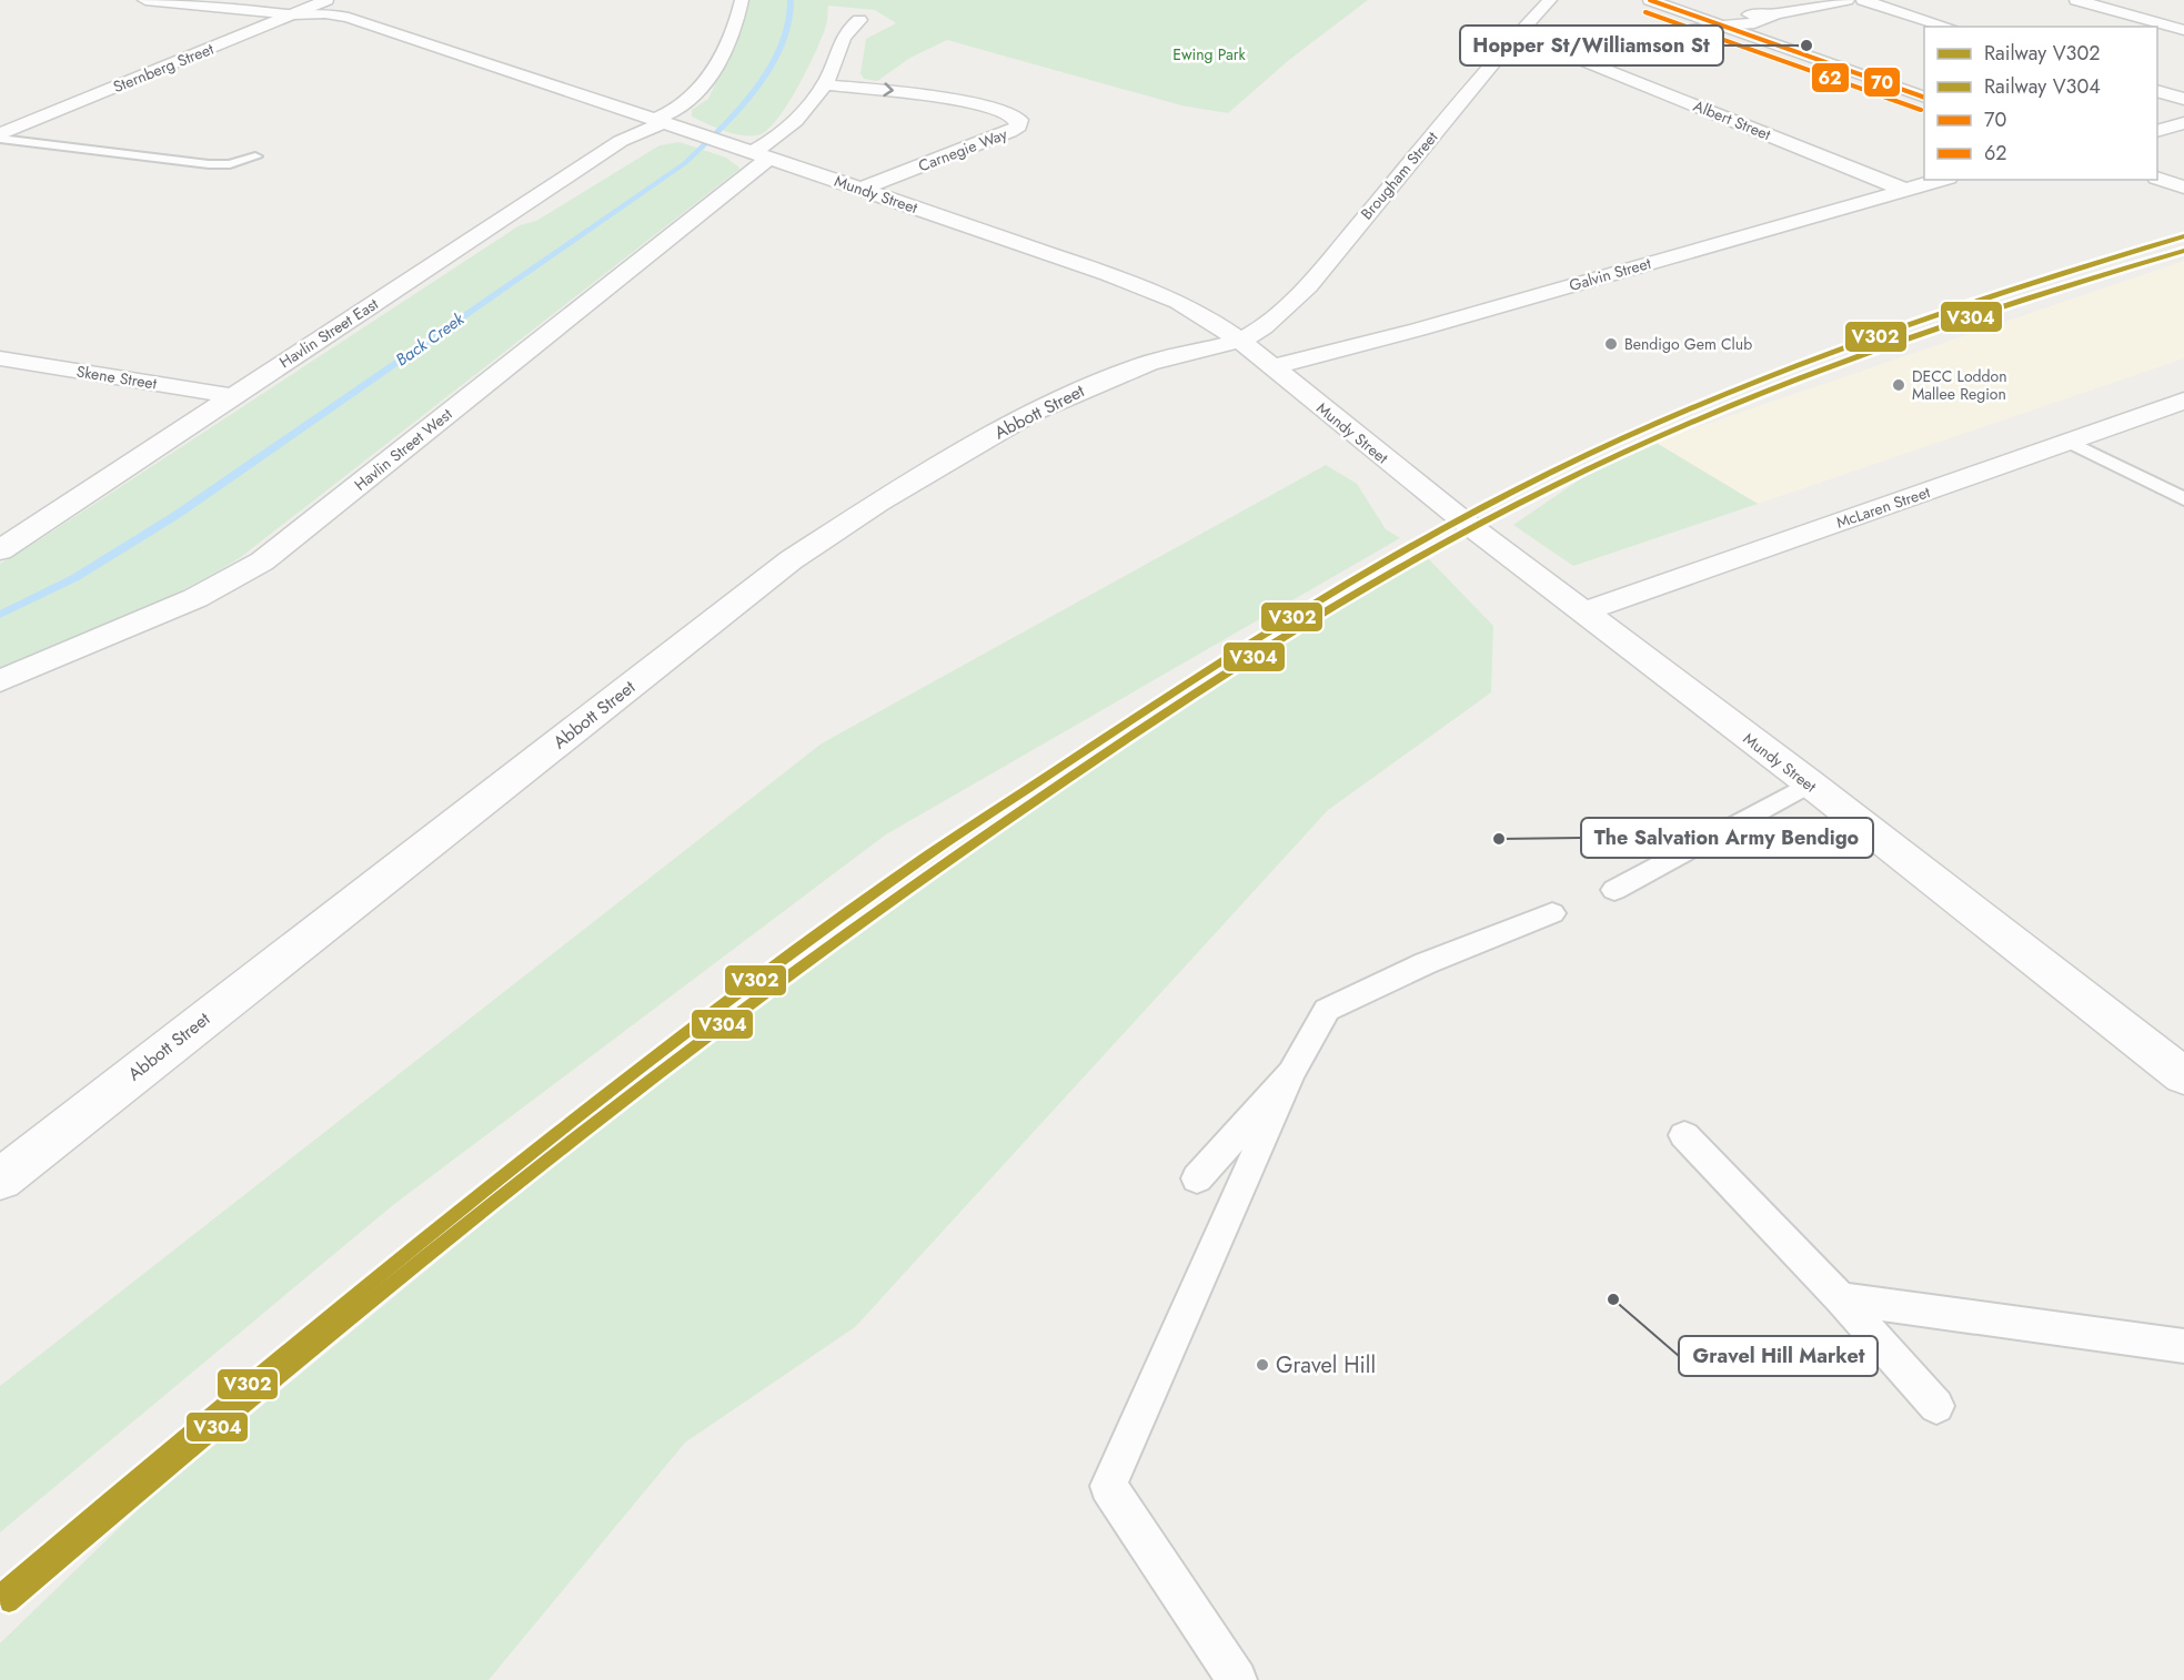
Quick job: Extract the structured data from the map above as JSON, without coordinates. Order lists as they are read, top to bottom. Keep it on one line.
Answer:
{"streets":{"street":["Sternberg Street","Albert Street","Carnegie Way","Brougham Street","Mundy Street","Galvin Street","Havlin Street East","Skene Street","Abbott Street","Havlin Street West","McLaren Street"]},"crossings":[["Sternberg Street","Mundy Street"],["Albert Street","Galvin Street"],["Carnegie Way","Mundy Street"],["Carnegie Way","Havlin Street West"],["Brougham Street","Mundy Street"],["Brougham Street","Abbott Street"],["Mundy Street","Galvin Street"],["Mundy Street","Havlin Street East"],["Mundy Street","Abbott Street"],["Mundy Street","Havlin Street West"],["Mundy Street","McLaren Street"],["Havlin Street East","Skene Street"]],"water":["Back Creek"],"parks":["Ewing Park"],"places":["Hopper St/Williamson St","Bendigo Gem Club","DECC Loddon Mallee Region","The Salvation Army Bendigo","Gravel Hill Market","Gravel Hill"],"lines":["transit line 70","transit line 62","rail line V302","rail line V304"],"legend":["Railway V302","Railway V304","70","62"]}
